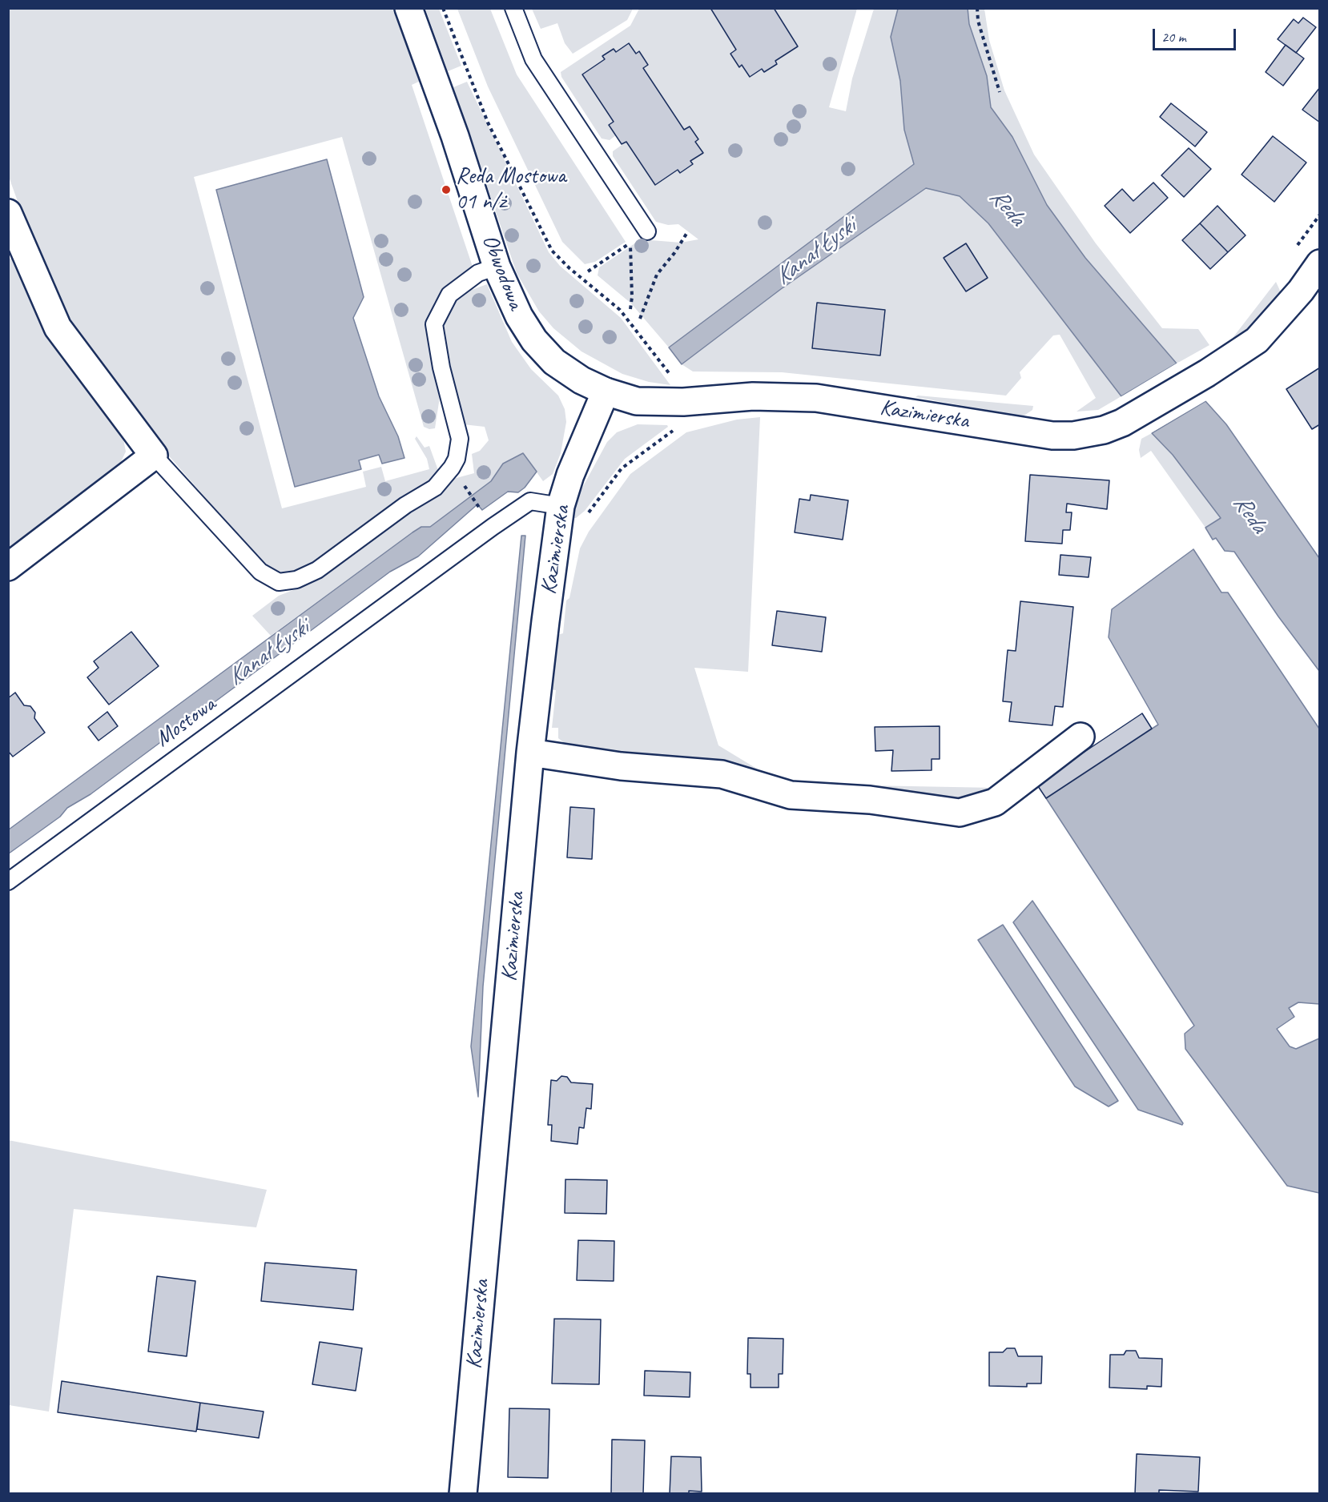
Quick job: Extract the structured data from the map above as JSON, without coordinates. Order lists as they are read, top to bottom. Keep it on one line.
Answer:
{"streets":{"street":["Obwodowa","Kazimierska"],"lane":["Mostowa"]},"crossings":[["Obwodowa","Kazimierska"],["Kazimierska","Mostowa"]],"water":["Reda","Kanał Łyski"],"places":["Reda Mostowa 01 n/ż"],"scale_bar":"20 m"}
